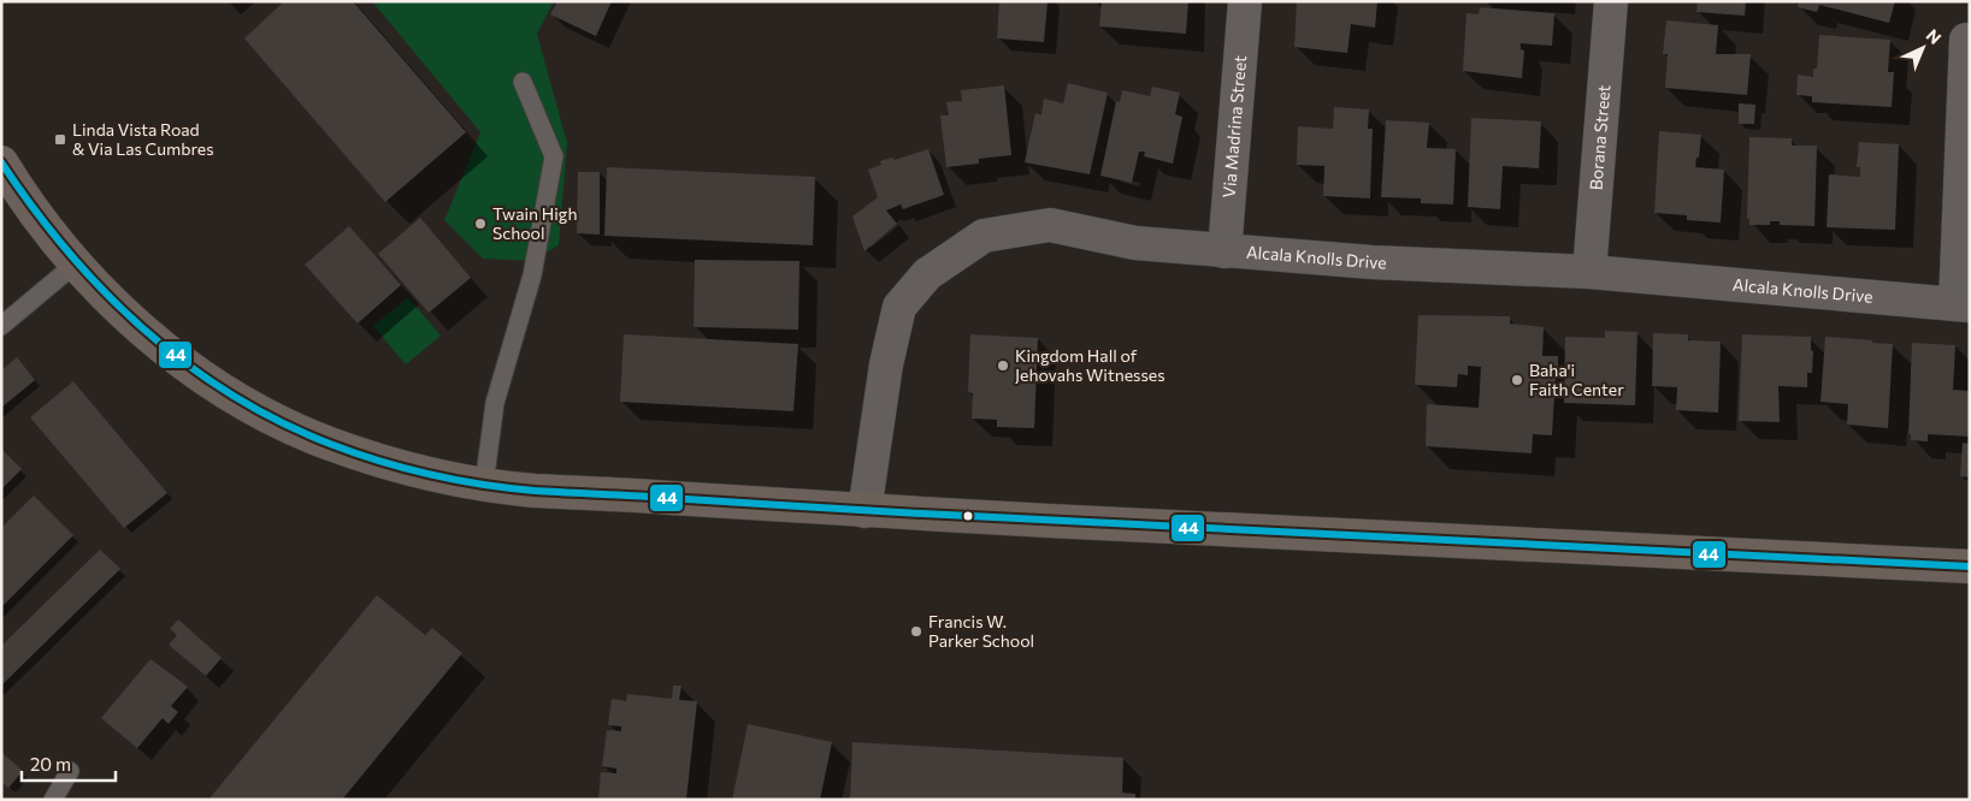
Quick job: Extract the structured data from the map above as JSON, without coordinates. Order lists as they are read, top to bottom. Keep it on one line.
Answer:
{"streets":{"street":["Via Madrina Street","Borana Street","Alcala Knolls Drive"]},"crossings":[["Via Madrina Street","Alcala Knolls Drive"],["Borana Street","Alcala Knolls Drive"]],"places":{"transit":["Linda Vista Road & Via Las Cumbres"],"other":["Twain High School","Kingdom Hall of Jehovahs Witnesses","Baha'i Faith Center","Francis W. Parker School"]},"lines":["transit line 44"],"scale_bar":"20 m","north":"top right"}
